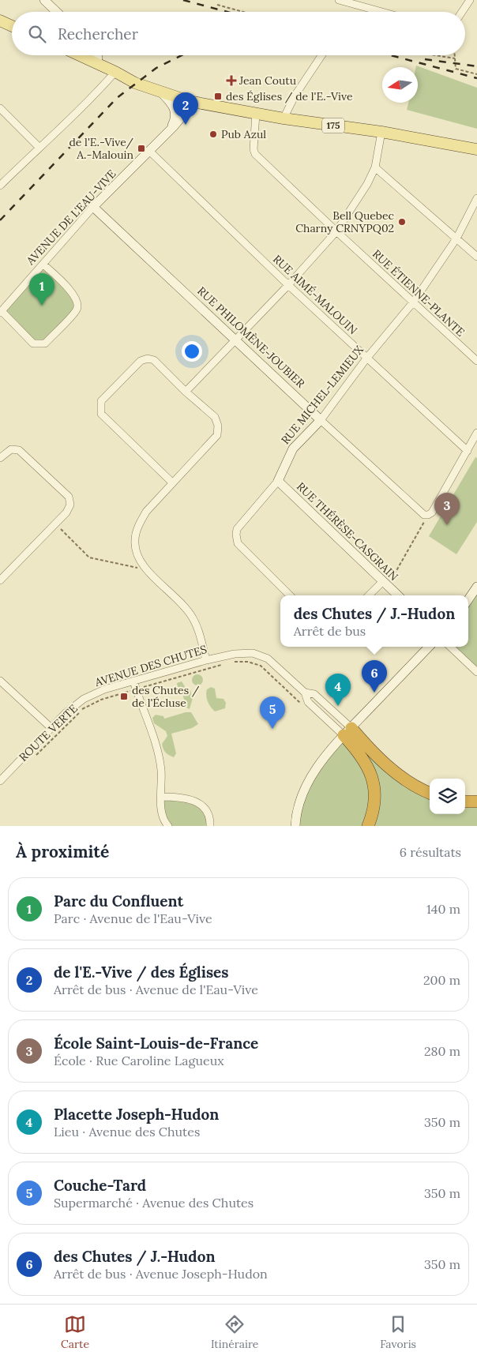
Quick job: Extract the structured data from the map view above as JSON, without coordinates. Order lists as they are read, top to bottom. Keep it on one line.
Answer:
{"streets":{"main road":["175"],"street":["AVENUE DE L'EAU-VIVE","RUE ÉTIENNE-PLANTE","RUE AIMÉ-MALOUIN","RUE PHILOMÈNE-JOUBIER","RUE MICHEL-LEMIEUX","RUE THÉRÈSE-CASGRAIN","AVENUE DES CHUTES"],"path":["ROUTE VERTE"]},"crossings":[["175","AVENUE DE L'EAU-VIVE"],["175","RUE ÉTIENNE-PLANTE"],["AVENUE DE L'EAU-VIVE","RUE AIMÉ-MALOUIN"],["AVENUE DE L'EAU-VIVE","RUE PHILOMÈNE-JOUBIER"],["RUE ÉTIENNE-PLANTE","RUE MICHEL-LEMIEUX"],["RUE AIMÉ-MALOUIN","RUE MICHEL-LEMIEUX"],["RUE PHILOMÈNE-JOUBIER","RUE MICHEL-LEMIEUX"],["RUE MICHEL-LEMIEUX","RUE THÉRÈSE-CASGRAIN"]],"places":{"health":["Jean Coutu"],"transit":["des Églises / de l'E.-Vive","de l'E.-Vive/ A.-Malouin","des Chutes / de l'Écluse"],"other":["Pub Azul","Bell Quebec Charny CRNYPQ02"]},"north":"left","page":{"search":"Rechercher","pins":["2","1","3","6","4","5"],"popup":["des Chutes / J.-Hudon","Arrêt de bus"],"heading":["À proximité","6 résultats"],"list":[{"mark":"1","name":"Parc du Confluent","note":"Parc · Avenue de l'Eau-Vive","value":"140 m"},{"mark":"2","name":"de l'E.-Vive / des Églises","note":"Arrêt de bus · Avenue de l'Eau-Vive","value":"200 m"},{"mark":"3","name":"École Saint-Louis-de-France","note":"École · Rue Caroline Lagueux","value":"280 m"},{"mark":"4","name":"Placette Joseph-Hudon","note":"Lieu · Avenue des Chutes","value":"350 m"},{"mark":"5","name":"Couche-Tard","note":"Supermarché · Avenue des Chutes","value":"350 m"},{"mark":"6","name":"des Chutes / J.-Hudon","note":"Arrêt de bus · Avenue Joseph-Hudon","value":"350 m"}],"nav":["Carte","Itinéraire","Favoris"]}}
